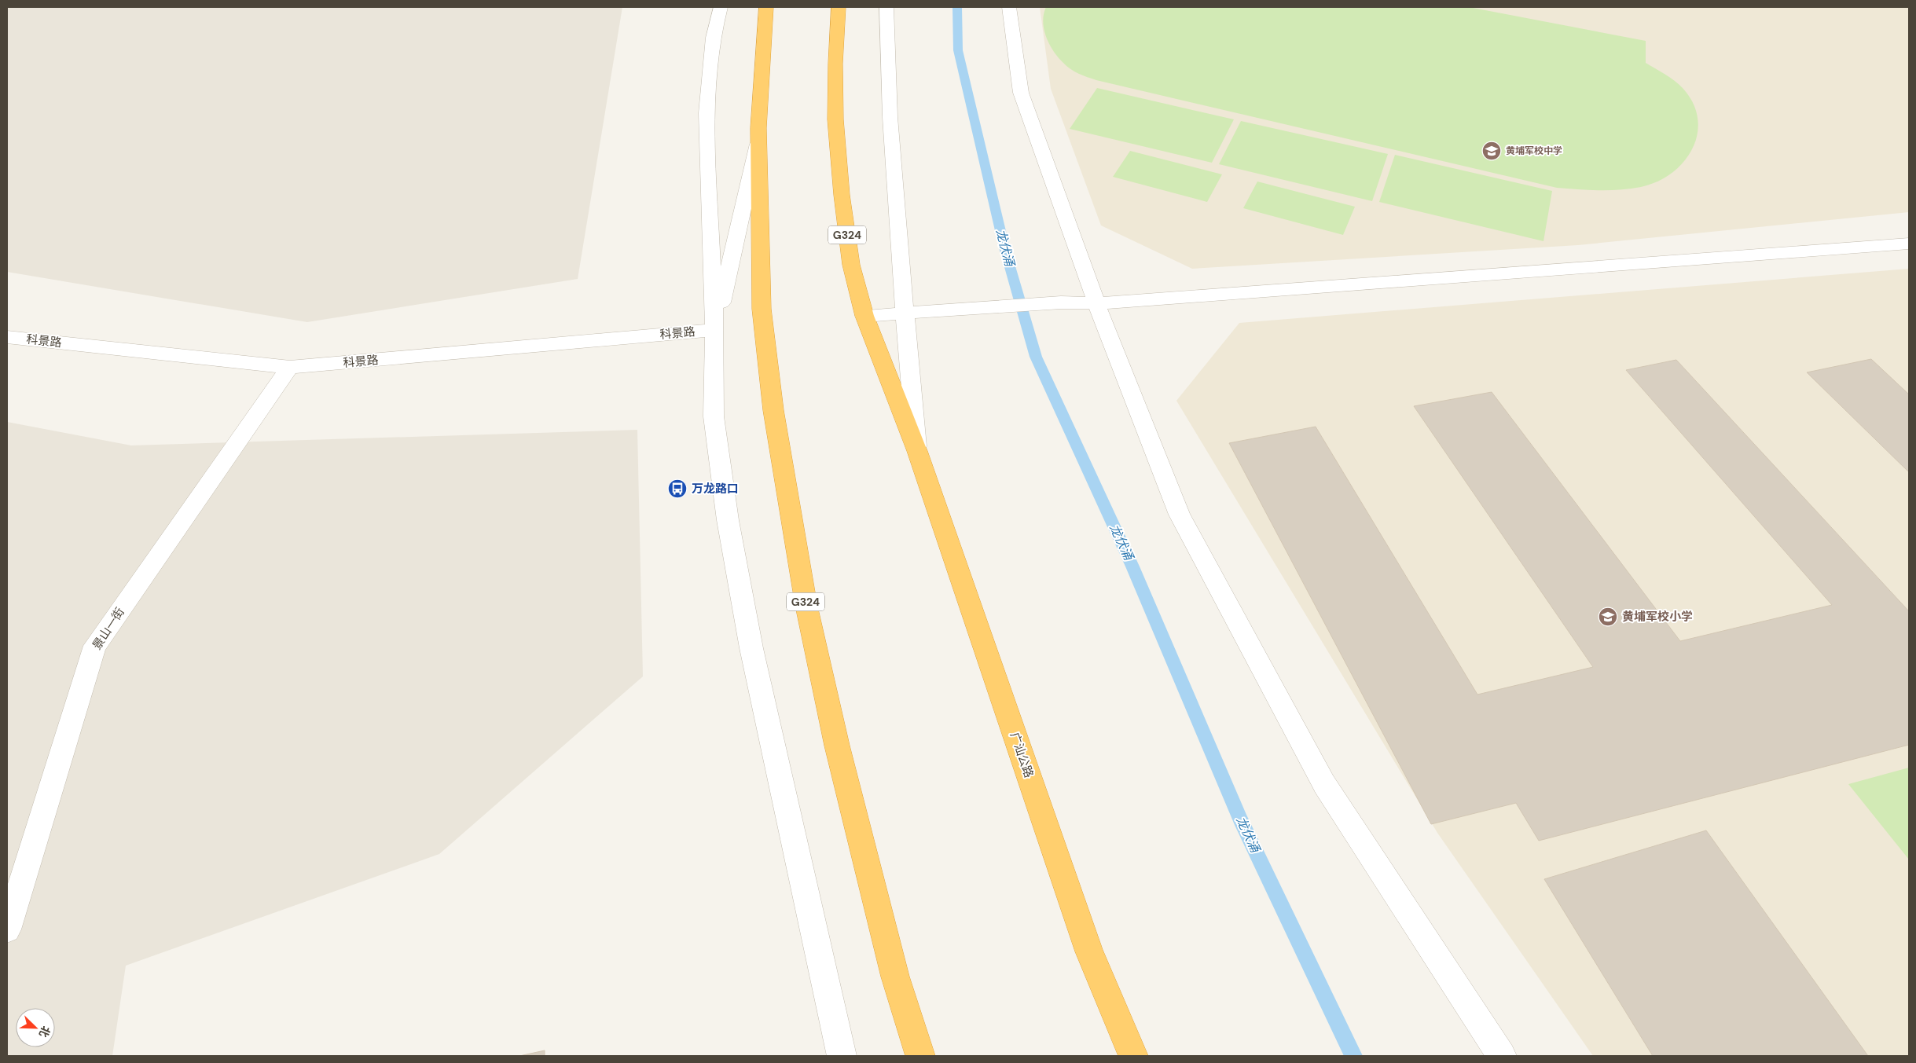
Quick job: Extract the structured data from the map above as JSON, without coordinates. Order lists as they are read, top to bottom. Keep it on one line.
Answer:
{"streets":{"highway":["G324","广汕公路"],"street":["科景路","景山一街"]},"crossings":[["G324","广汕公路"],["科景路","景山一街"]],"water":["龙伏涌"],"places":{"school or university":["黄埔军校中学","黄埔军校小学"],"bus stop":["万龙路口"]},"north":"bottom right"}
